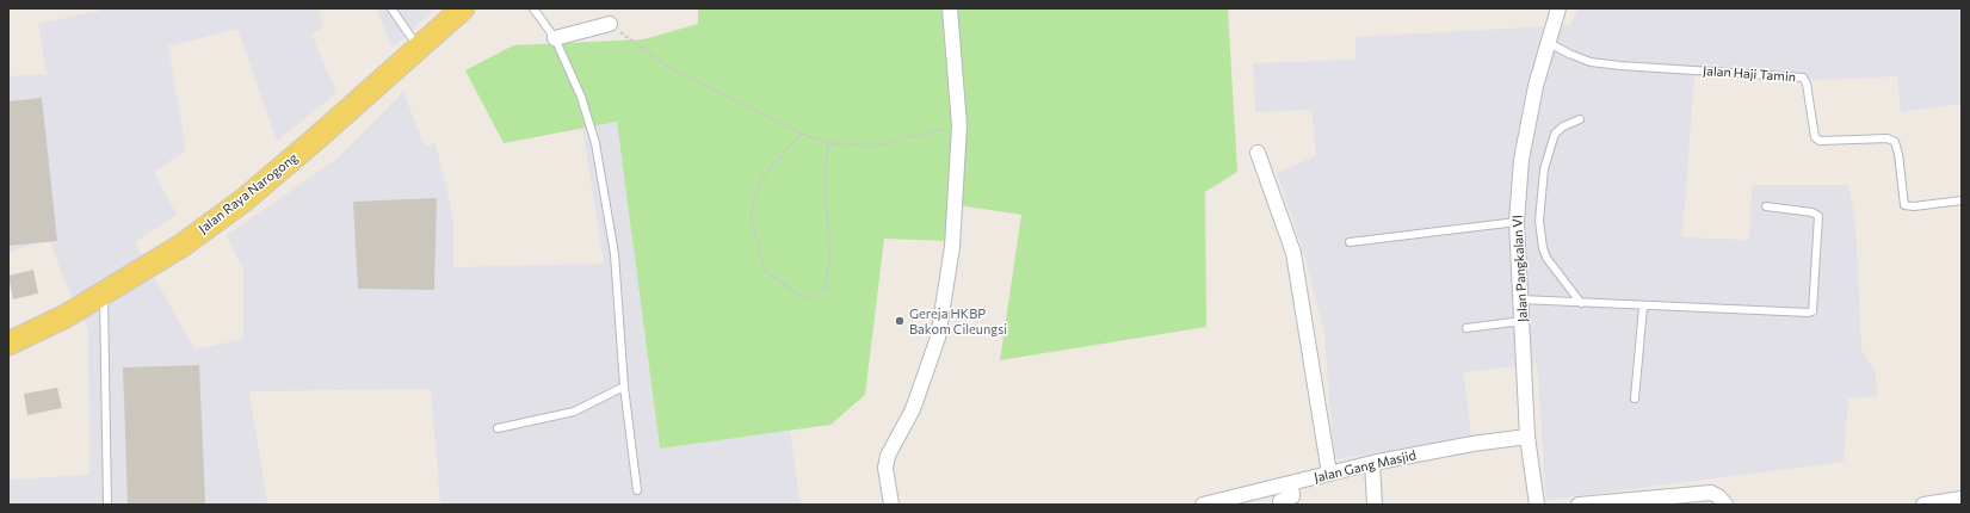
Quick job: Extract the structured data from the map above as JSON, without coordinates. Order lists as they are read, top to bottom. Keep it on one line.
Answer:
{"streets":{"main road":["Jalan Raya Narogong"],"street":["Jalan Pangkalan VI","Jalan Gang Masjid"],"lane":["Jalan Haji Tamin"]},"crossings":[["Jalan Haji Tamin","Jalan Pangkalan VI"],["Jalan Pangkalan VI","Jalan Gang Masjid"]],"places":["Gereja HKBP Bakom Cileungsi"]}
